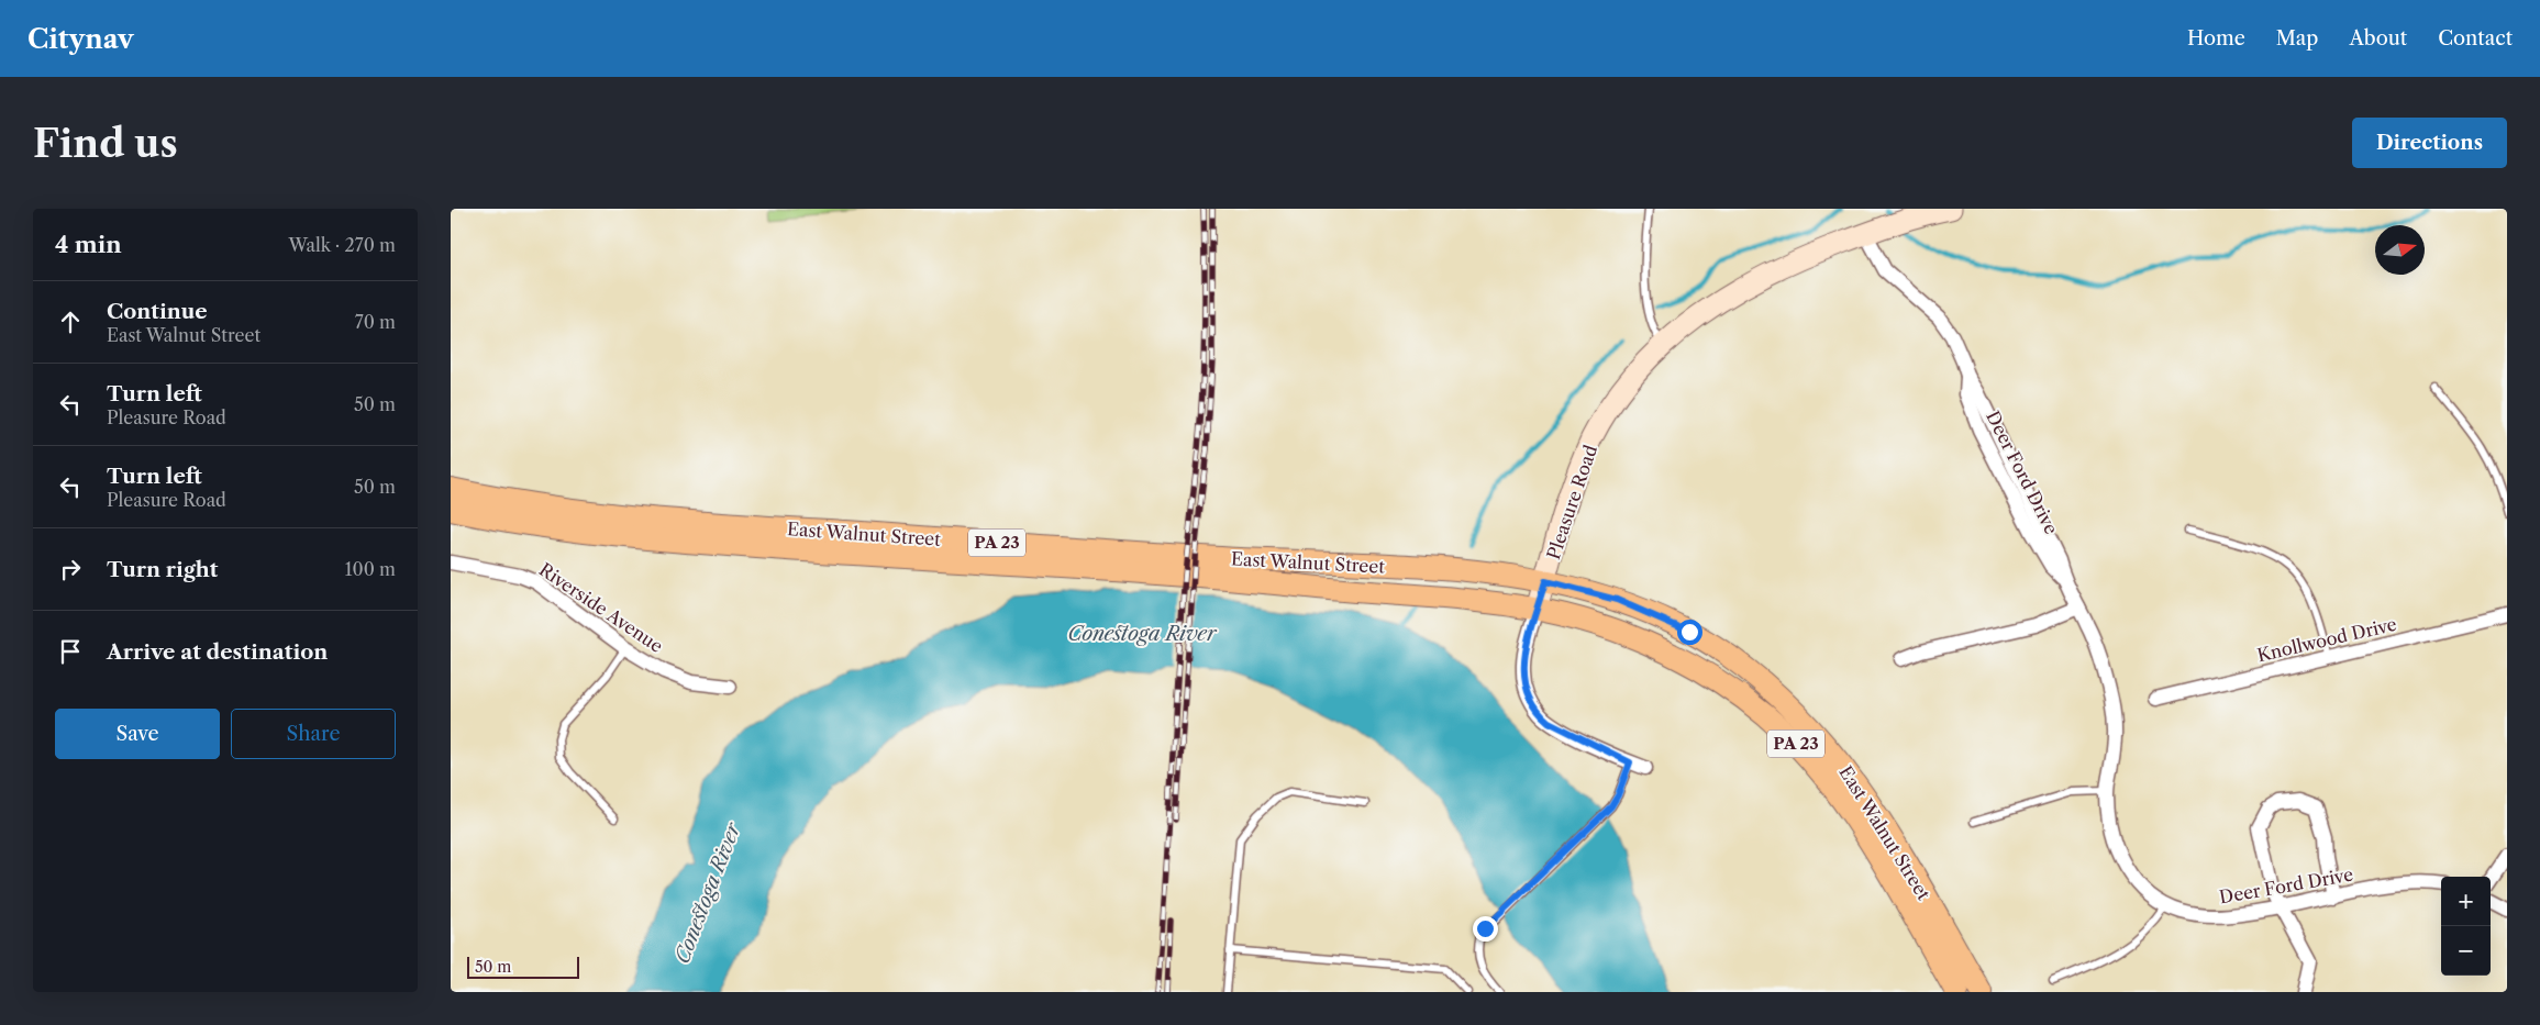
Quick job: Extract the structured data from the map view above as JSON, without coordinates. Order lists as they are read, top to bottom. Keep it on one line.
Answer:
{"streets":{"main road":["East Walnut Street","PA 23"],"street":["Deer Ford Drive","Pleasure Road","Riverside Avenue","Knollwood Drive"]},"crossings":[["Deer Ford Drive","Pleasure Road"],["Pleasure Road","East Walnut Street"]],"water":["Conestoga River"],"scale_bar":"50 m","north":"right","page":{"header":"Citynav","nav":["Home","Map","About","Contact"],"buttons":["Directions",["Save","Share"]],"title":"Find us","heading":["4 min","Walk · 270 m"],"list":[["Continue","East Walnut Street","70 m"],["Turn left","Pleasure Road","50 m"],["Turn left","Pleasure Road","50 m"],["Turn right","100 m"],"Arrive at destination"],"map_buttons":["+","−"],"scale":"50 m"}}
